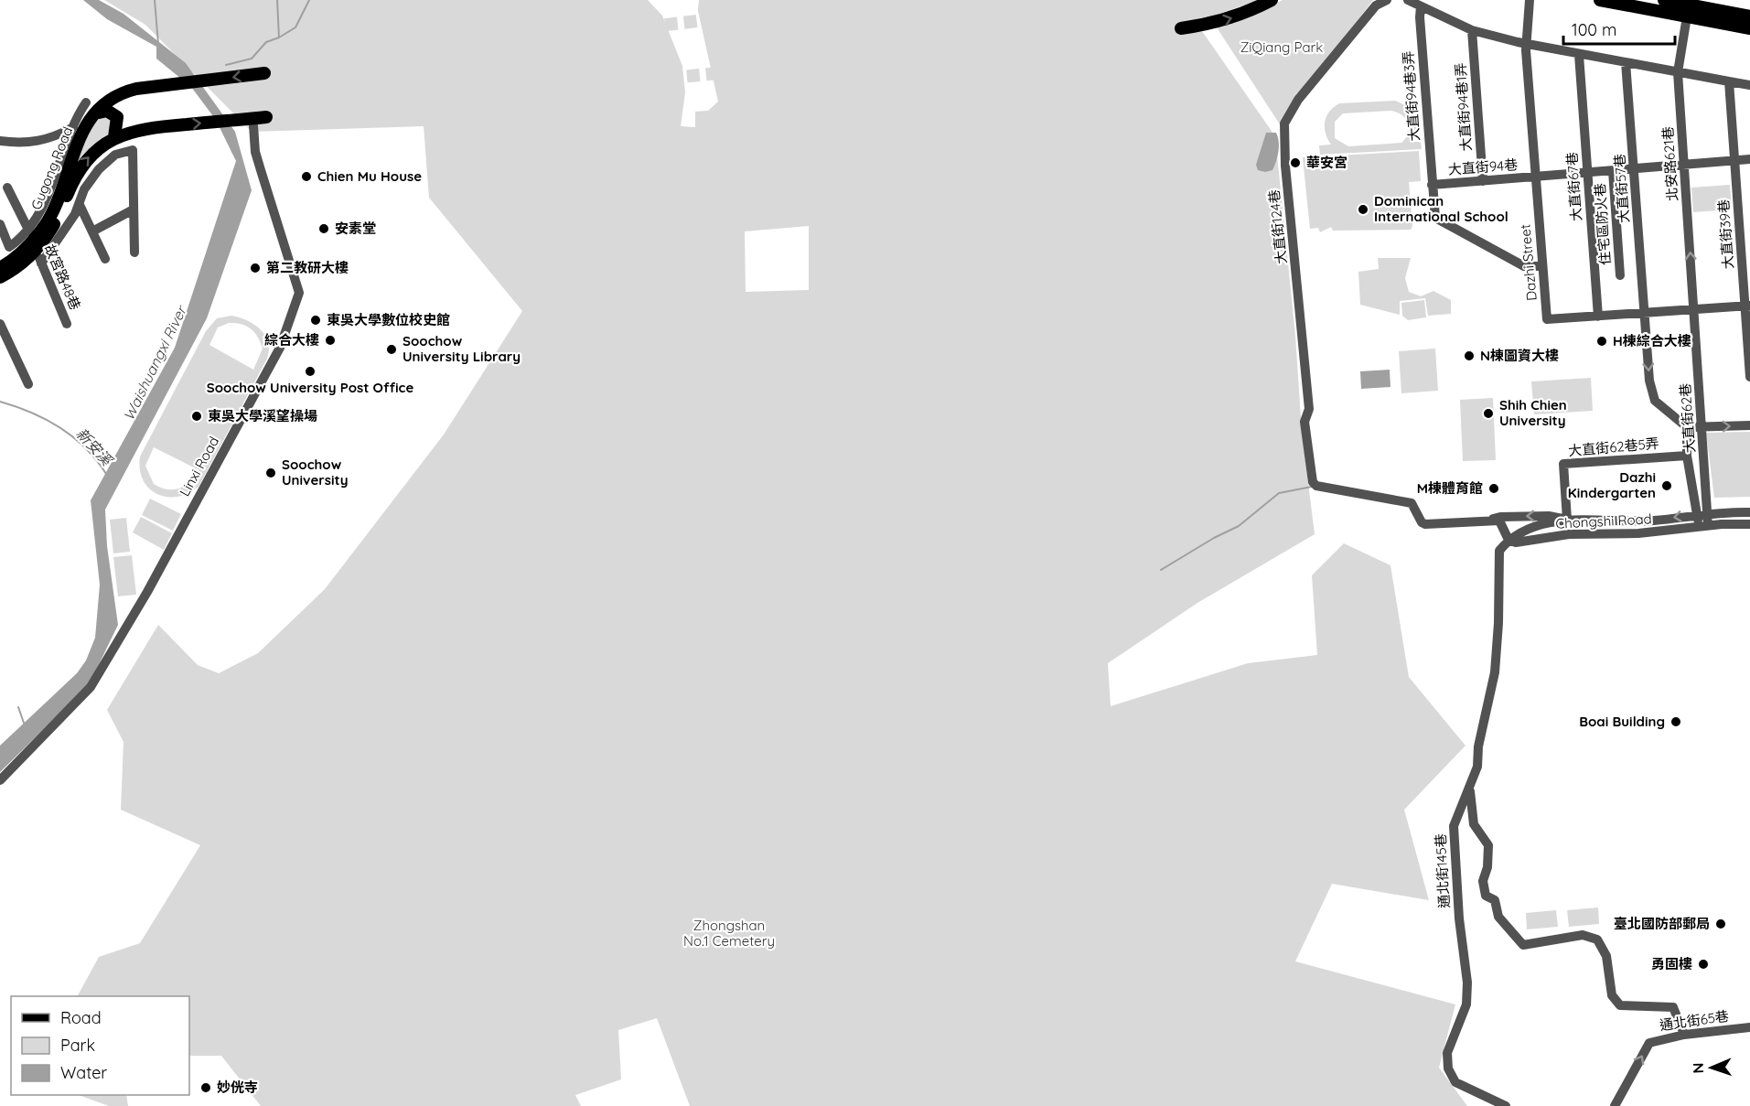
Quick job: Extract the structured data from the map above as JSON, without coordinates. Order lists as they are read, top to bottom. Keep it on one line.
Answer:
{"streets":{"main road":["Gugong Road"],"street":["大直街94巷3弄","大直街94巷1弄","北安路621巷","大直街94巷","大直街67巷","大直街57巷","住宅區防火巷","大直街124巷","大直街39巷","Dazhi Street","故宮路48巷","大直街62巷","大直街62巷5弄","Linxi Road","Chongshi Road","通北街145巷","通北街65巷"]},"crossings":[["大直街94巷3弄","大直街94巷"],["大直街94巷3弄","Dazhi Street"],["大直街94巷1弄","大直街94巷"],["北安路621巷","大直街94巷"],["北安路621巷","Dazhi Street"],["北安路621巷","大直街62巷"],["大直街94巷","大直街67巷"],["大直街94巷","大直街57巷"],["大直街94巷","住宅區防火巷"],["大直街94巷","大直街39巷"],["大直街94巷","Dazhi Street"],["Gugong Road","故宮路48巷"],["大直街67巷","Dazhi Street"],["大直街57巷","Dazhi Street"],["大直街39巷","Dazhi Street"],["Dazhi Street","大直街62巷"],["大直街62巷","Chongshi Road"],["大直街62巷5弄","Chongshi Road"],["Chongshi Road","通北街145巷"]],"one_way":["北安路621巷","通北街65巷"],"water":["Waishuangxi River","新安溪"],"parks":["ZiQiang Park","Zhongshan No.1 Cemetery"],"places":["華安宮","Chien Mu House","Dominican International School","安素堂","第二教研大樓","東吳大學數位校史館","綜合大樓","H棟綜合大樓","Soochow University Library","N棟圖資大樓","Soochow University Post Office","Shih Chien University","東吳大學溪望操場","Soochow University","Dazhi Kindergarten","M棟體育館","Boai Building","臺北國防部郵局","勇固樓","妙侊寺"],"legend":["Road","Park","Water"],"scale_bar":"100 m","north":"left"}
